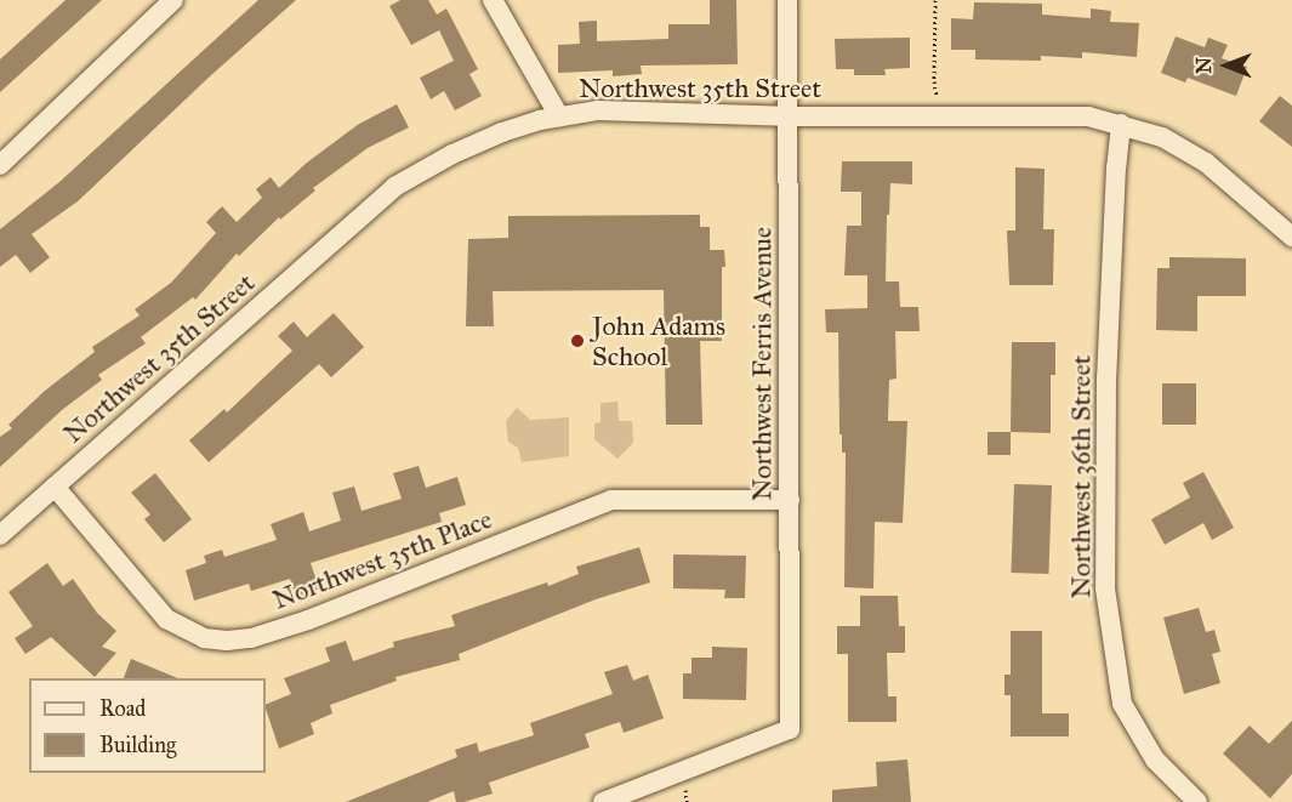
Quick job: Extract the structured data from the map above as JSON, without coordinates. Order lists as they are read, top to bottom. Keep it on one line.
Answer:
{"streets":{"street":["Northwest 35th Street","Northwest Ferris Avenue","Northwest 36th Street","Northwest 35th Place"]},"crossings":[["Northwest 35th Street","Northwest Ferris Avenue"],["Northwest 35th Street","Northwest 36th Street"],["Northwest 35th Street","Northwest 35th Place"],["Northwest Ferris Avenue","Northwest 35th Place"]],"places":["John Adams School"],"legend":["Road","Building"],"north":"left"}
